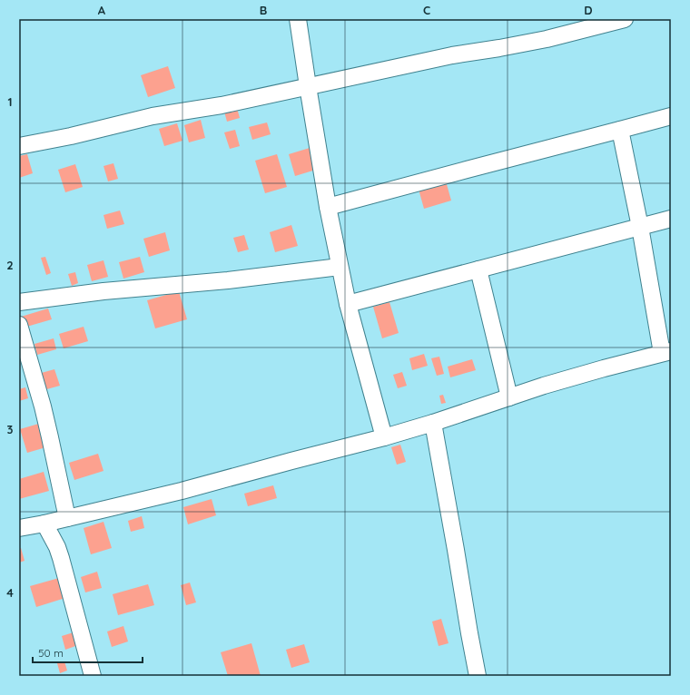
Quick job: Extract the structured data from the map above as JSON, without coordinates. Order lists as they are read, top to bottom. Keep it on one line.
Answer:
{"scale_bar":"50 m","grid":{"columns":["A","B","C","D"],"rows":["1","2","3","4"]}}
